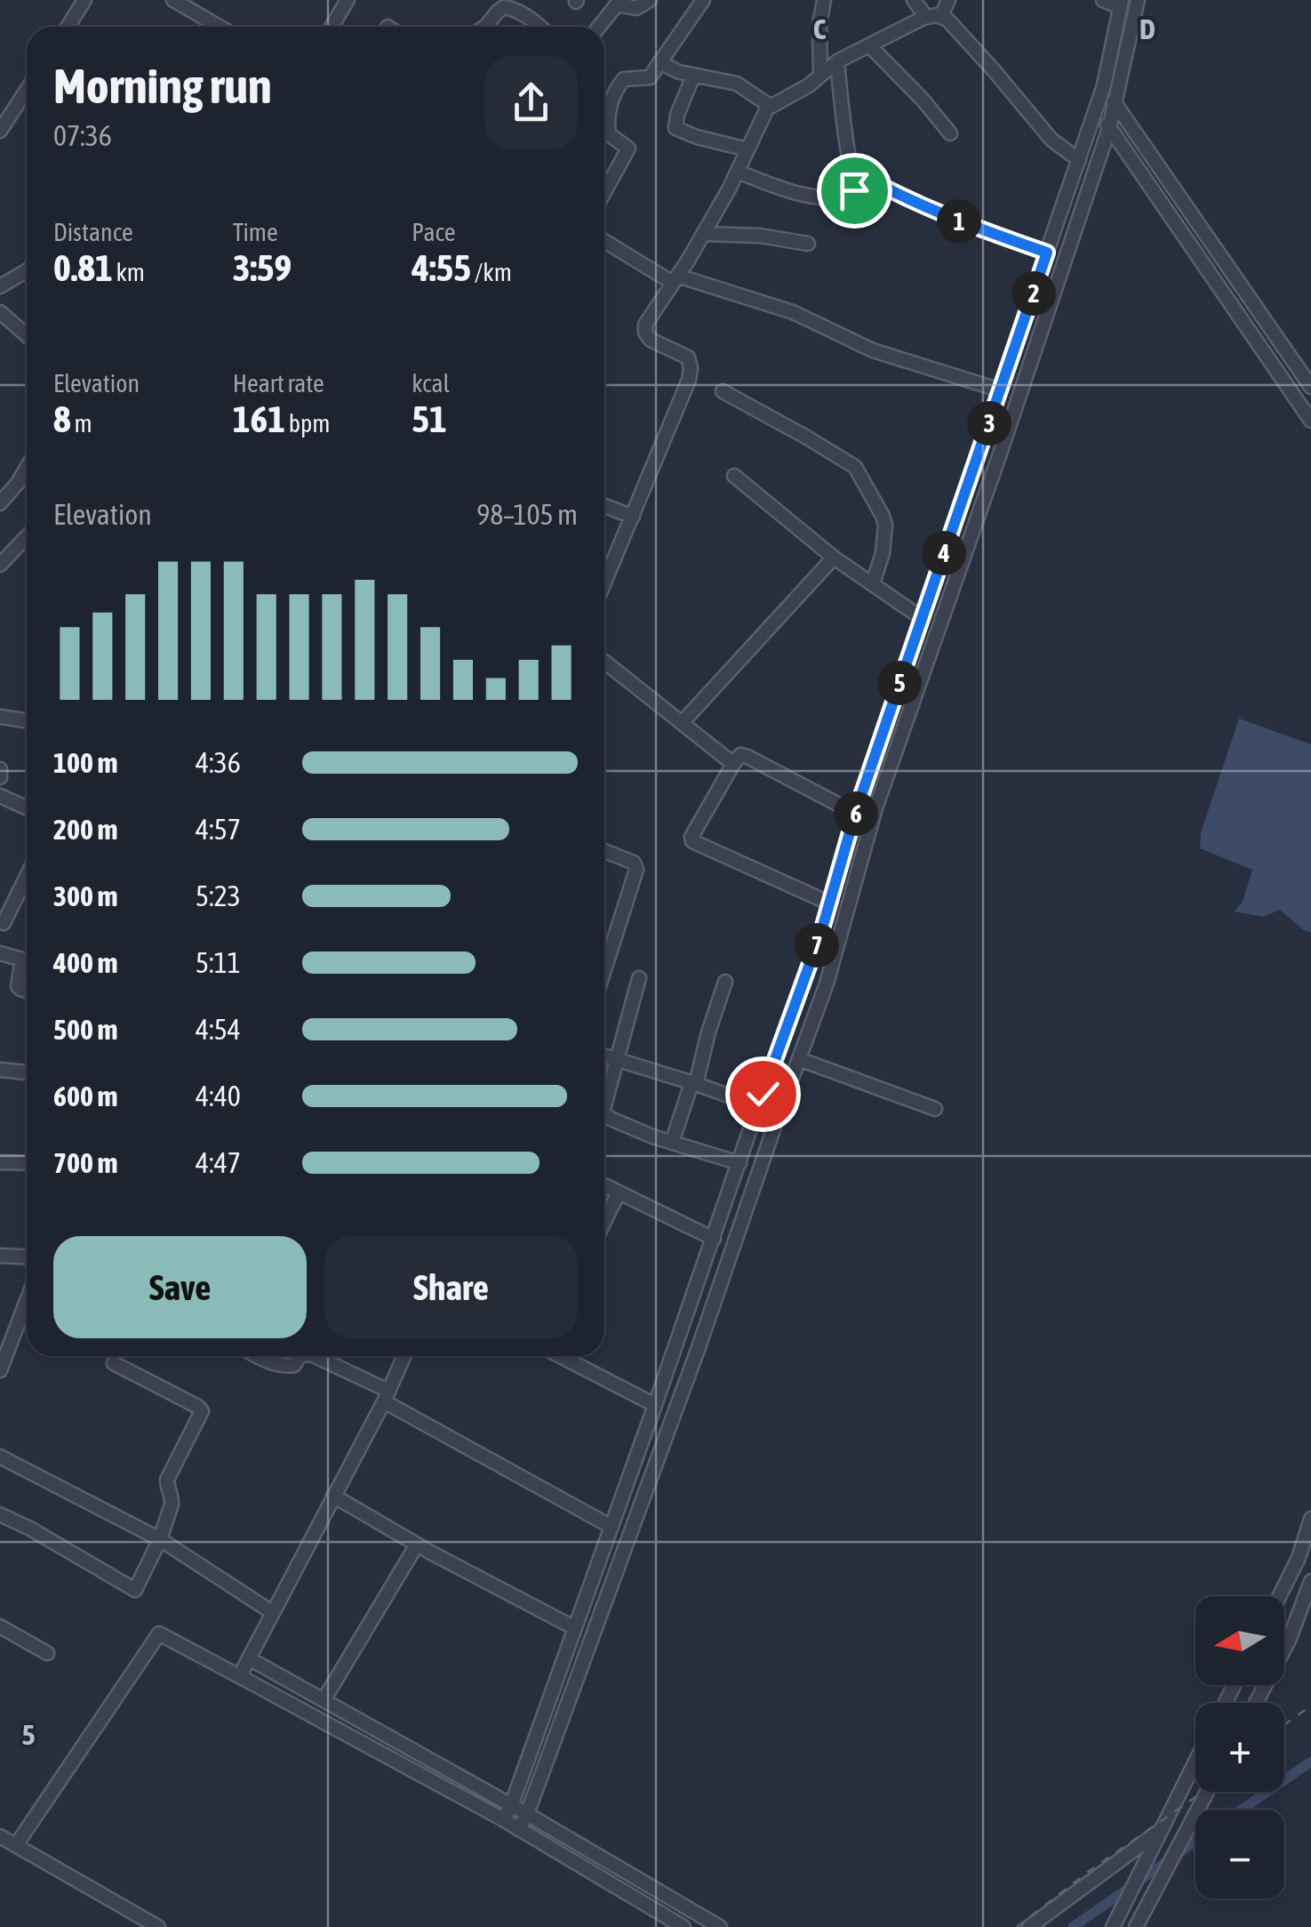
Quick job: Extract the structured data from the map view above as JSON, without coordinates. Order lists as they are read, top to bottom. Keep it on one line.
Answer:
{"north":"left","page":{"heading":["Morning run","07:36"],"stats":[["Distance","0.81 km"],["Time","3:59"],["Pace","4:55 /km"],["Elevation","8 m"],["Heart rate","161 bpm"],["kcal","51"]],"pins":["1","2","3","4","5","6","7"],"chart":["Elevation","98–105 m"],"list":[{"name":"100 m","note":"4:36"},{"name":"200 m","note":"4:57"},{"name":"300 m","note":"5:23"},{"name":"400 m","note":"5:11"},{"name":"500 m","note":"4:54"},{"name":"600 m","note":"4:40"},{"name":"700 m","note":"4:47"}],"buttons":["Save","Share"],"map_buttons":["+","−"]},"grid":{"columns":["C","D"],"rows":["5"]}}
